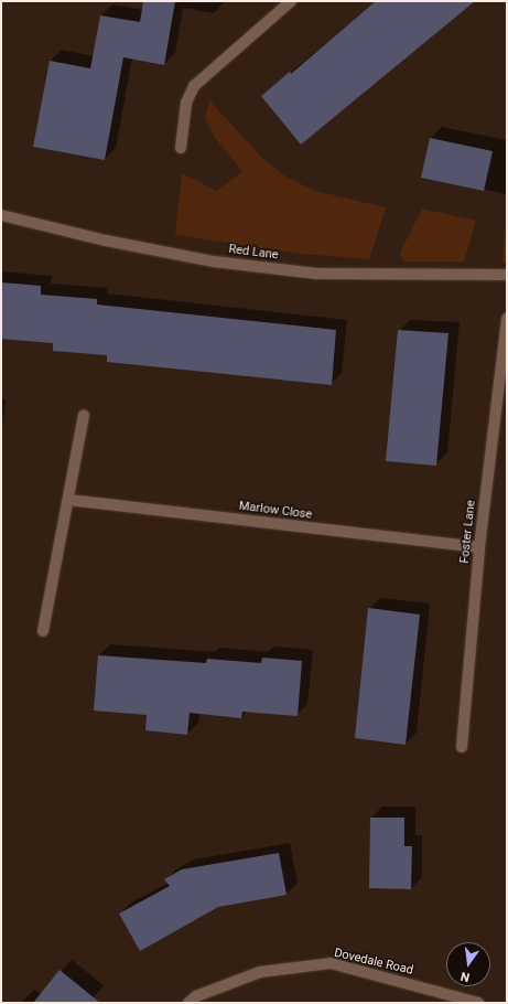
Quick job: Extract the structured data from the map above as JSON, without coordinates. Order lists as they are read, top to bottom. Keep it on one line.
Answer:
{"streets":{"street":["Red Lane","Marlow Close","Foster Lane","Dovedale Road"]},"crossings":[["Marlow Close","Foster Lane"]],"north":"bottom"}
